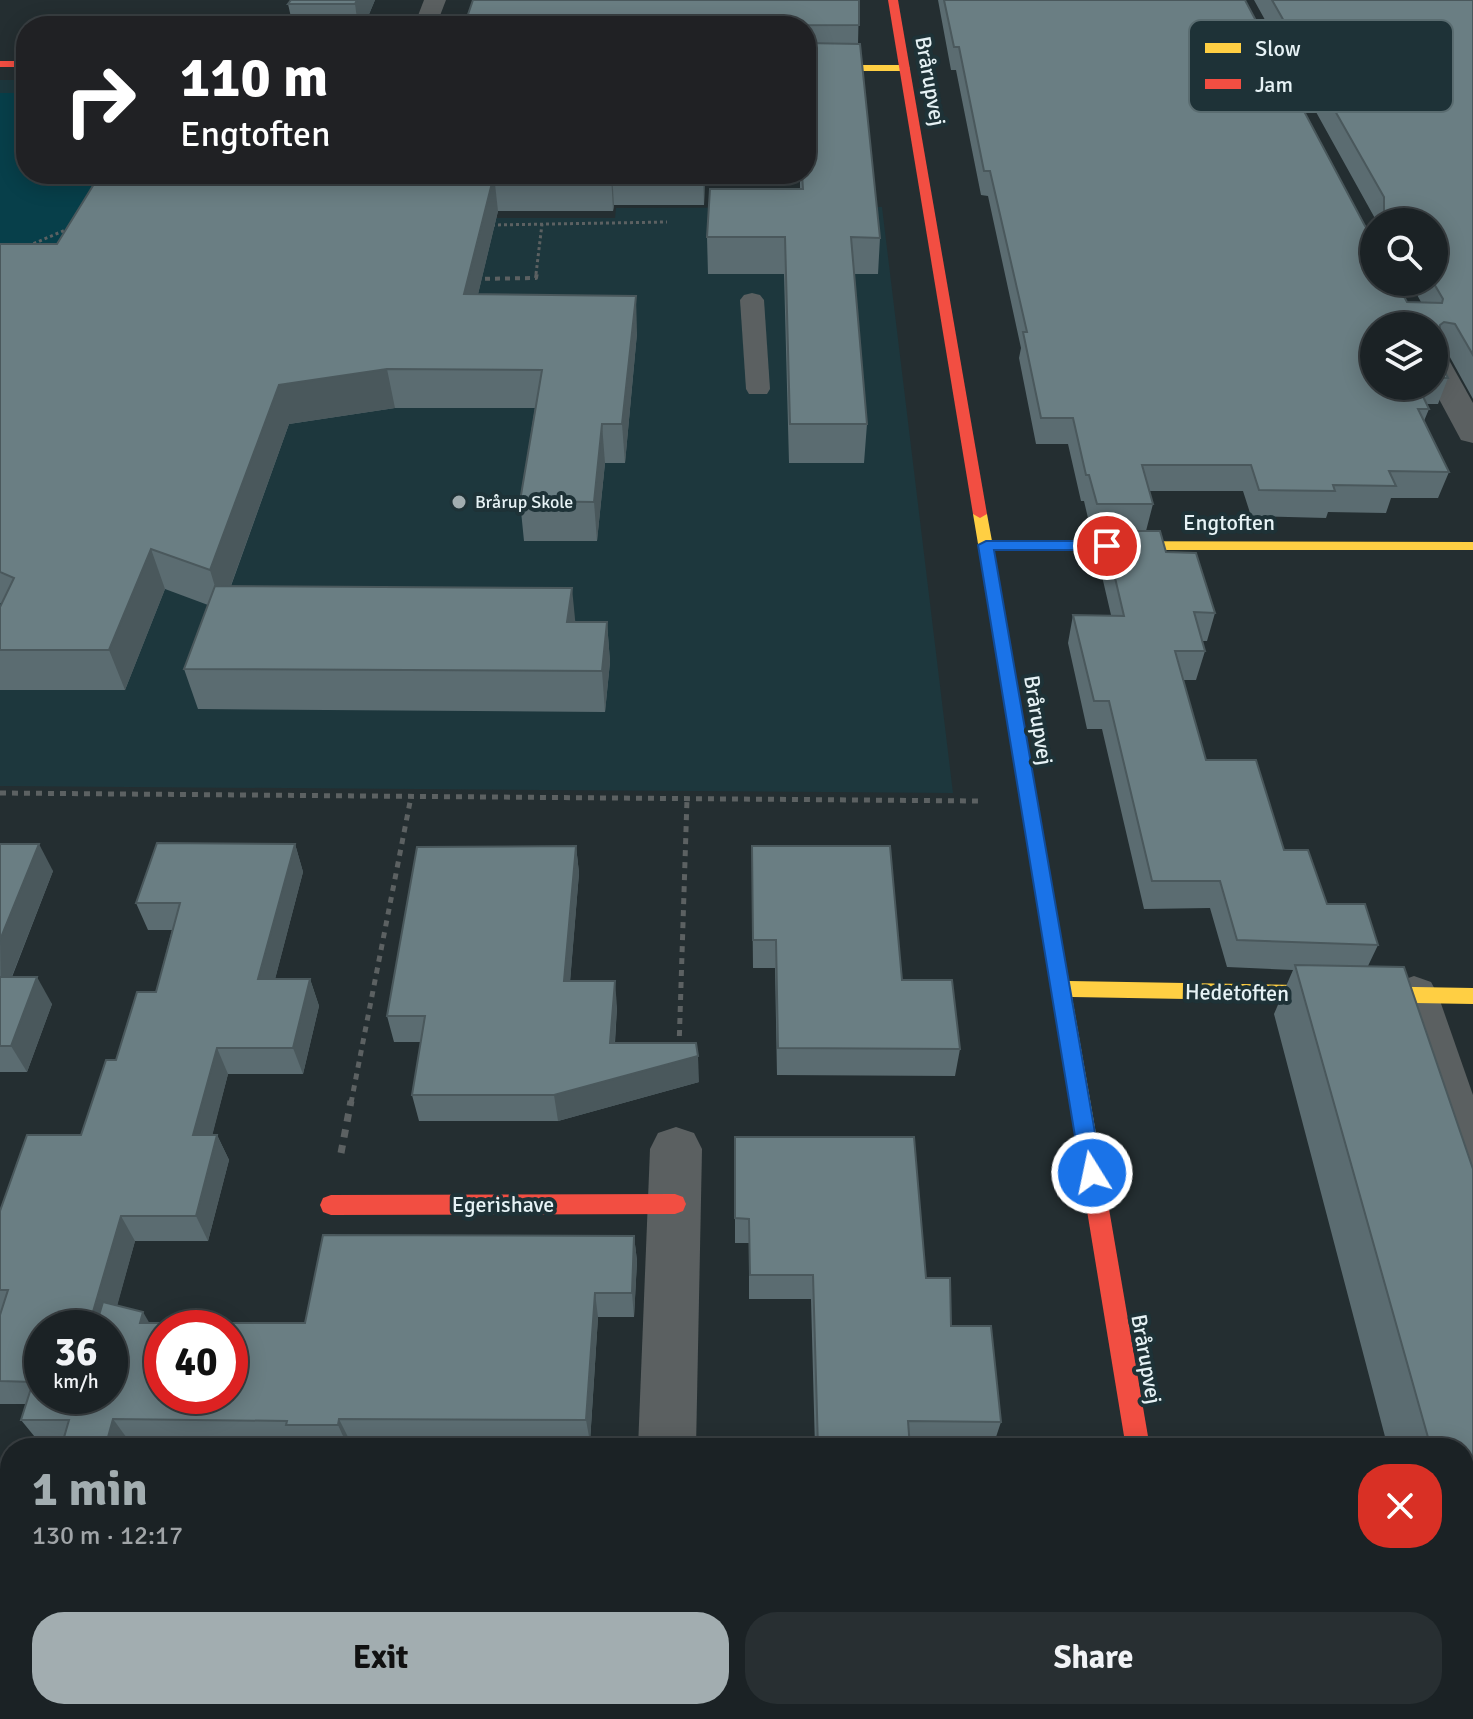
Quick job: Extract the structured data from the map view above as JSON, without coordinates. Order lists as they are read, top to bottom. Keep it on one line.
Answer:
{"streets":{"street":["Brårupvej","Engtoften","Hedetoften","Egerishave"]},"crossings":[["Brårupvej","Engtoften"],["Brårupvej","Hedetoften"]],"places":["Brårup Skole"],"legend":["Slow","Jam"],"page":{"turn":["110 m","Engtoften"],"speed":"36 km/h","limit":"40","heading":["1 min","130 m · 12:17"],"buttons":["Exit","Share"]}}
